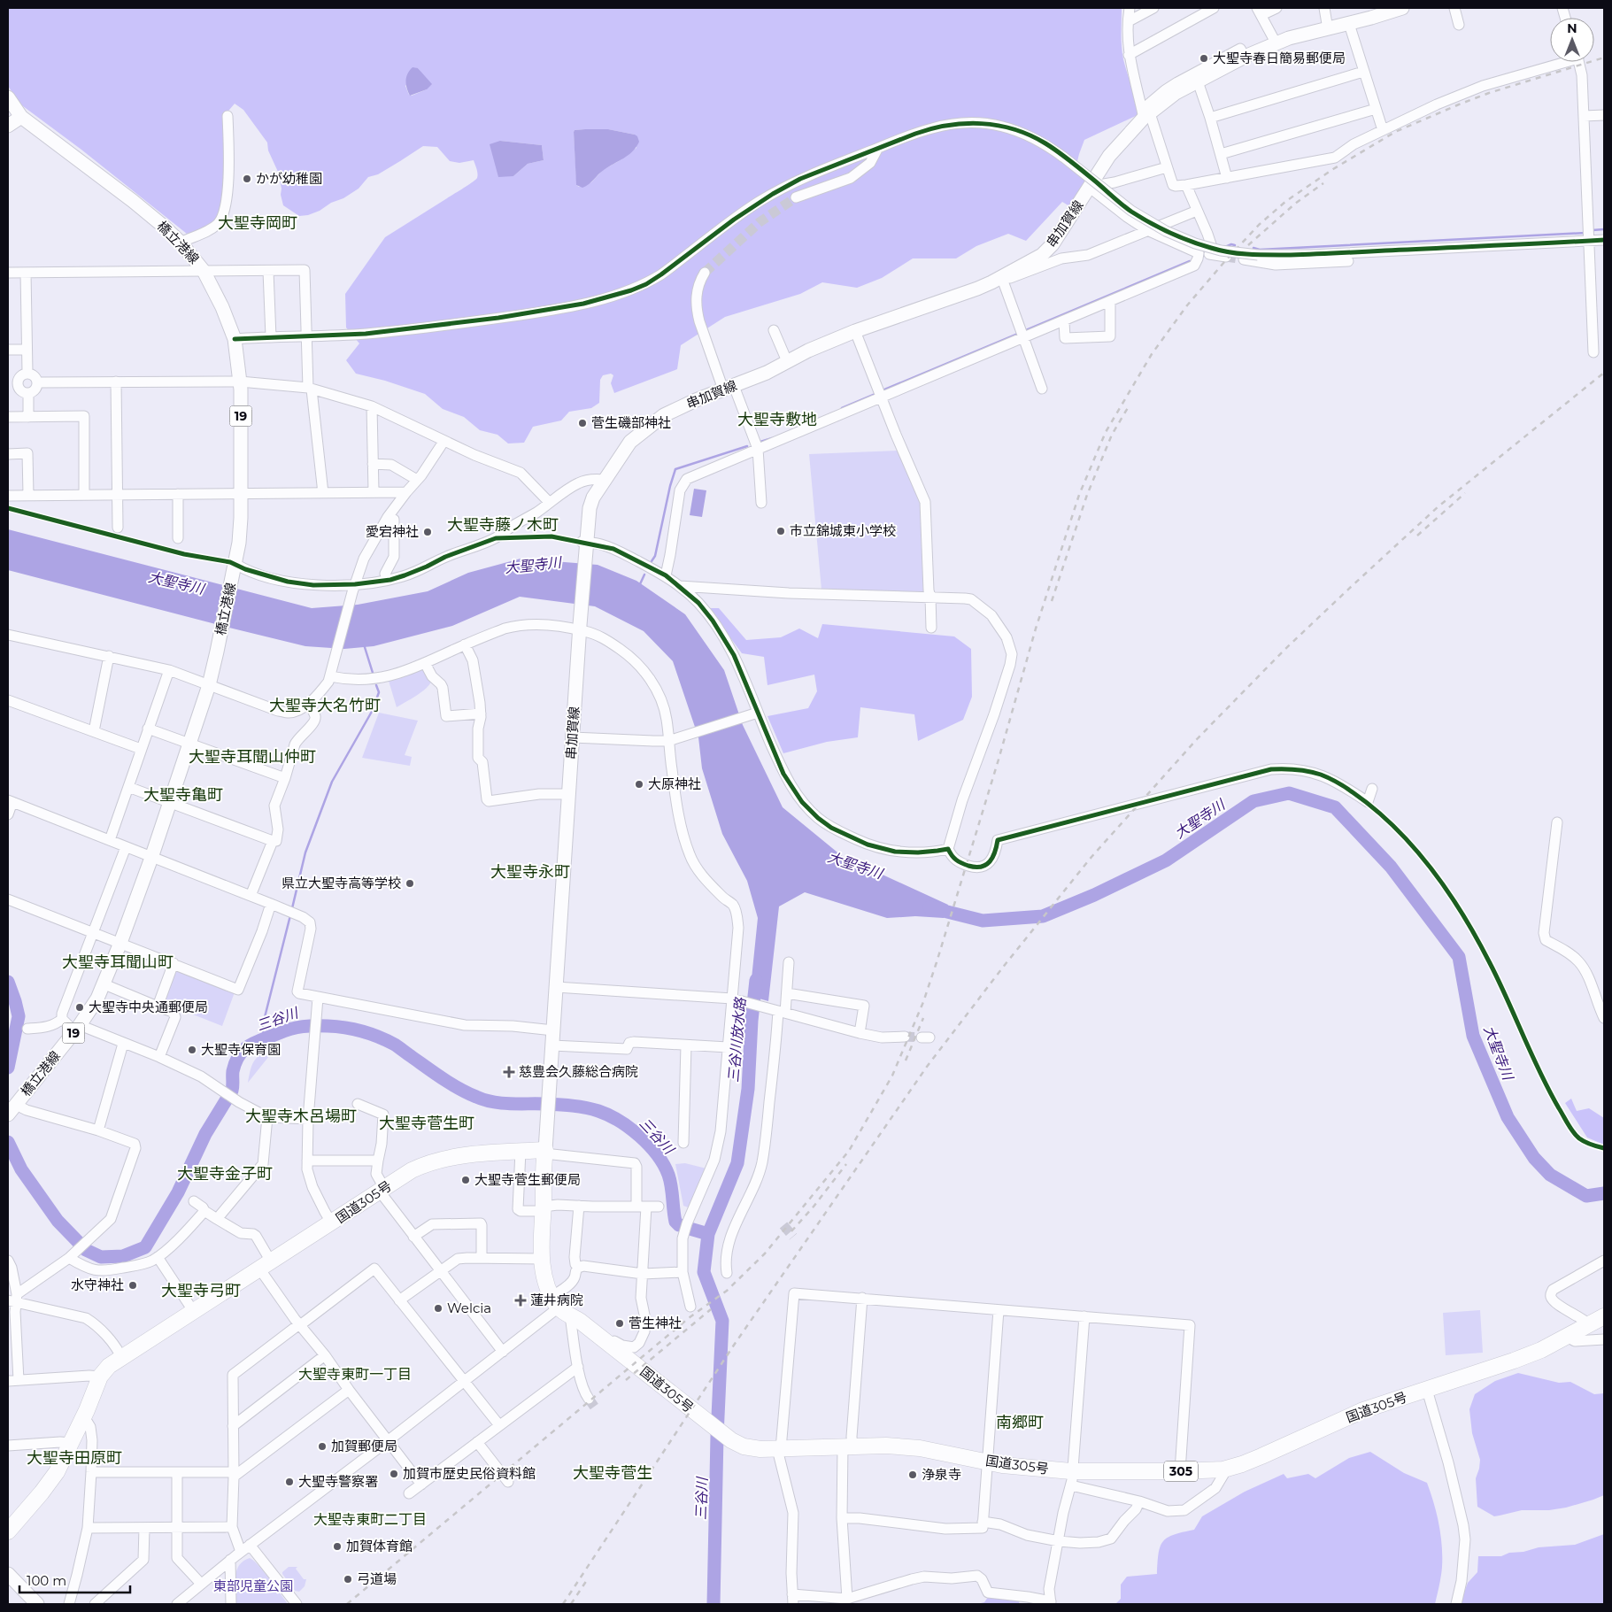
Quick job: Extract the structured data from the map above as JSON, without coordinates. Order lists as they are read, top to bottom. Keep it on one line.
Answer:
{"streets":{"highway":["国道305号","305"],"main road":["串加賀線","橋立港線","19"]},"crossings":[["串加賀線","国道305号"]],"districts":["大聖寺岡町","大聖寺敷地","大聖寺藤ノ木町","大聖寺大名竹町","大聖寺耳聞山仲町","大聖寺亀町","大聖寺永町","大聖寺耳聞山町","大聖寺木呂場町","大聖寺菅生町","大聖寺金子町","大聖寺弓町","大聖寺東町一丁目","南郷町","大聖寺田原町","大聖寺菅生","大聖寺東町二丁目"],"water":["大聖寺川","三谷川","三谷川放水路"],"parks":["東部児童公園"],"places":{"other":["大聖寺春日簡易郵便局","かが幼稚園","菅生磯部神社","市立錦城東小学校","愛宕神社","大原神社","県立大聖寺高等学校","大聖寺中央通郵便局","大聖寺保育園","大聖寺菅生郵便局","水守神社","Welcia","菅生神社","加賀郵便局","加賀市歴史民俗資料館","浄泉寺","大聖寺警察署","加賀体育館","弓道場"],"health":["慈豊会久藤総合病院","蓮井病院"]},"scale_bar":"100 m","north":"top"}
